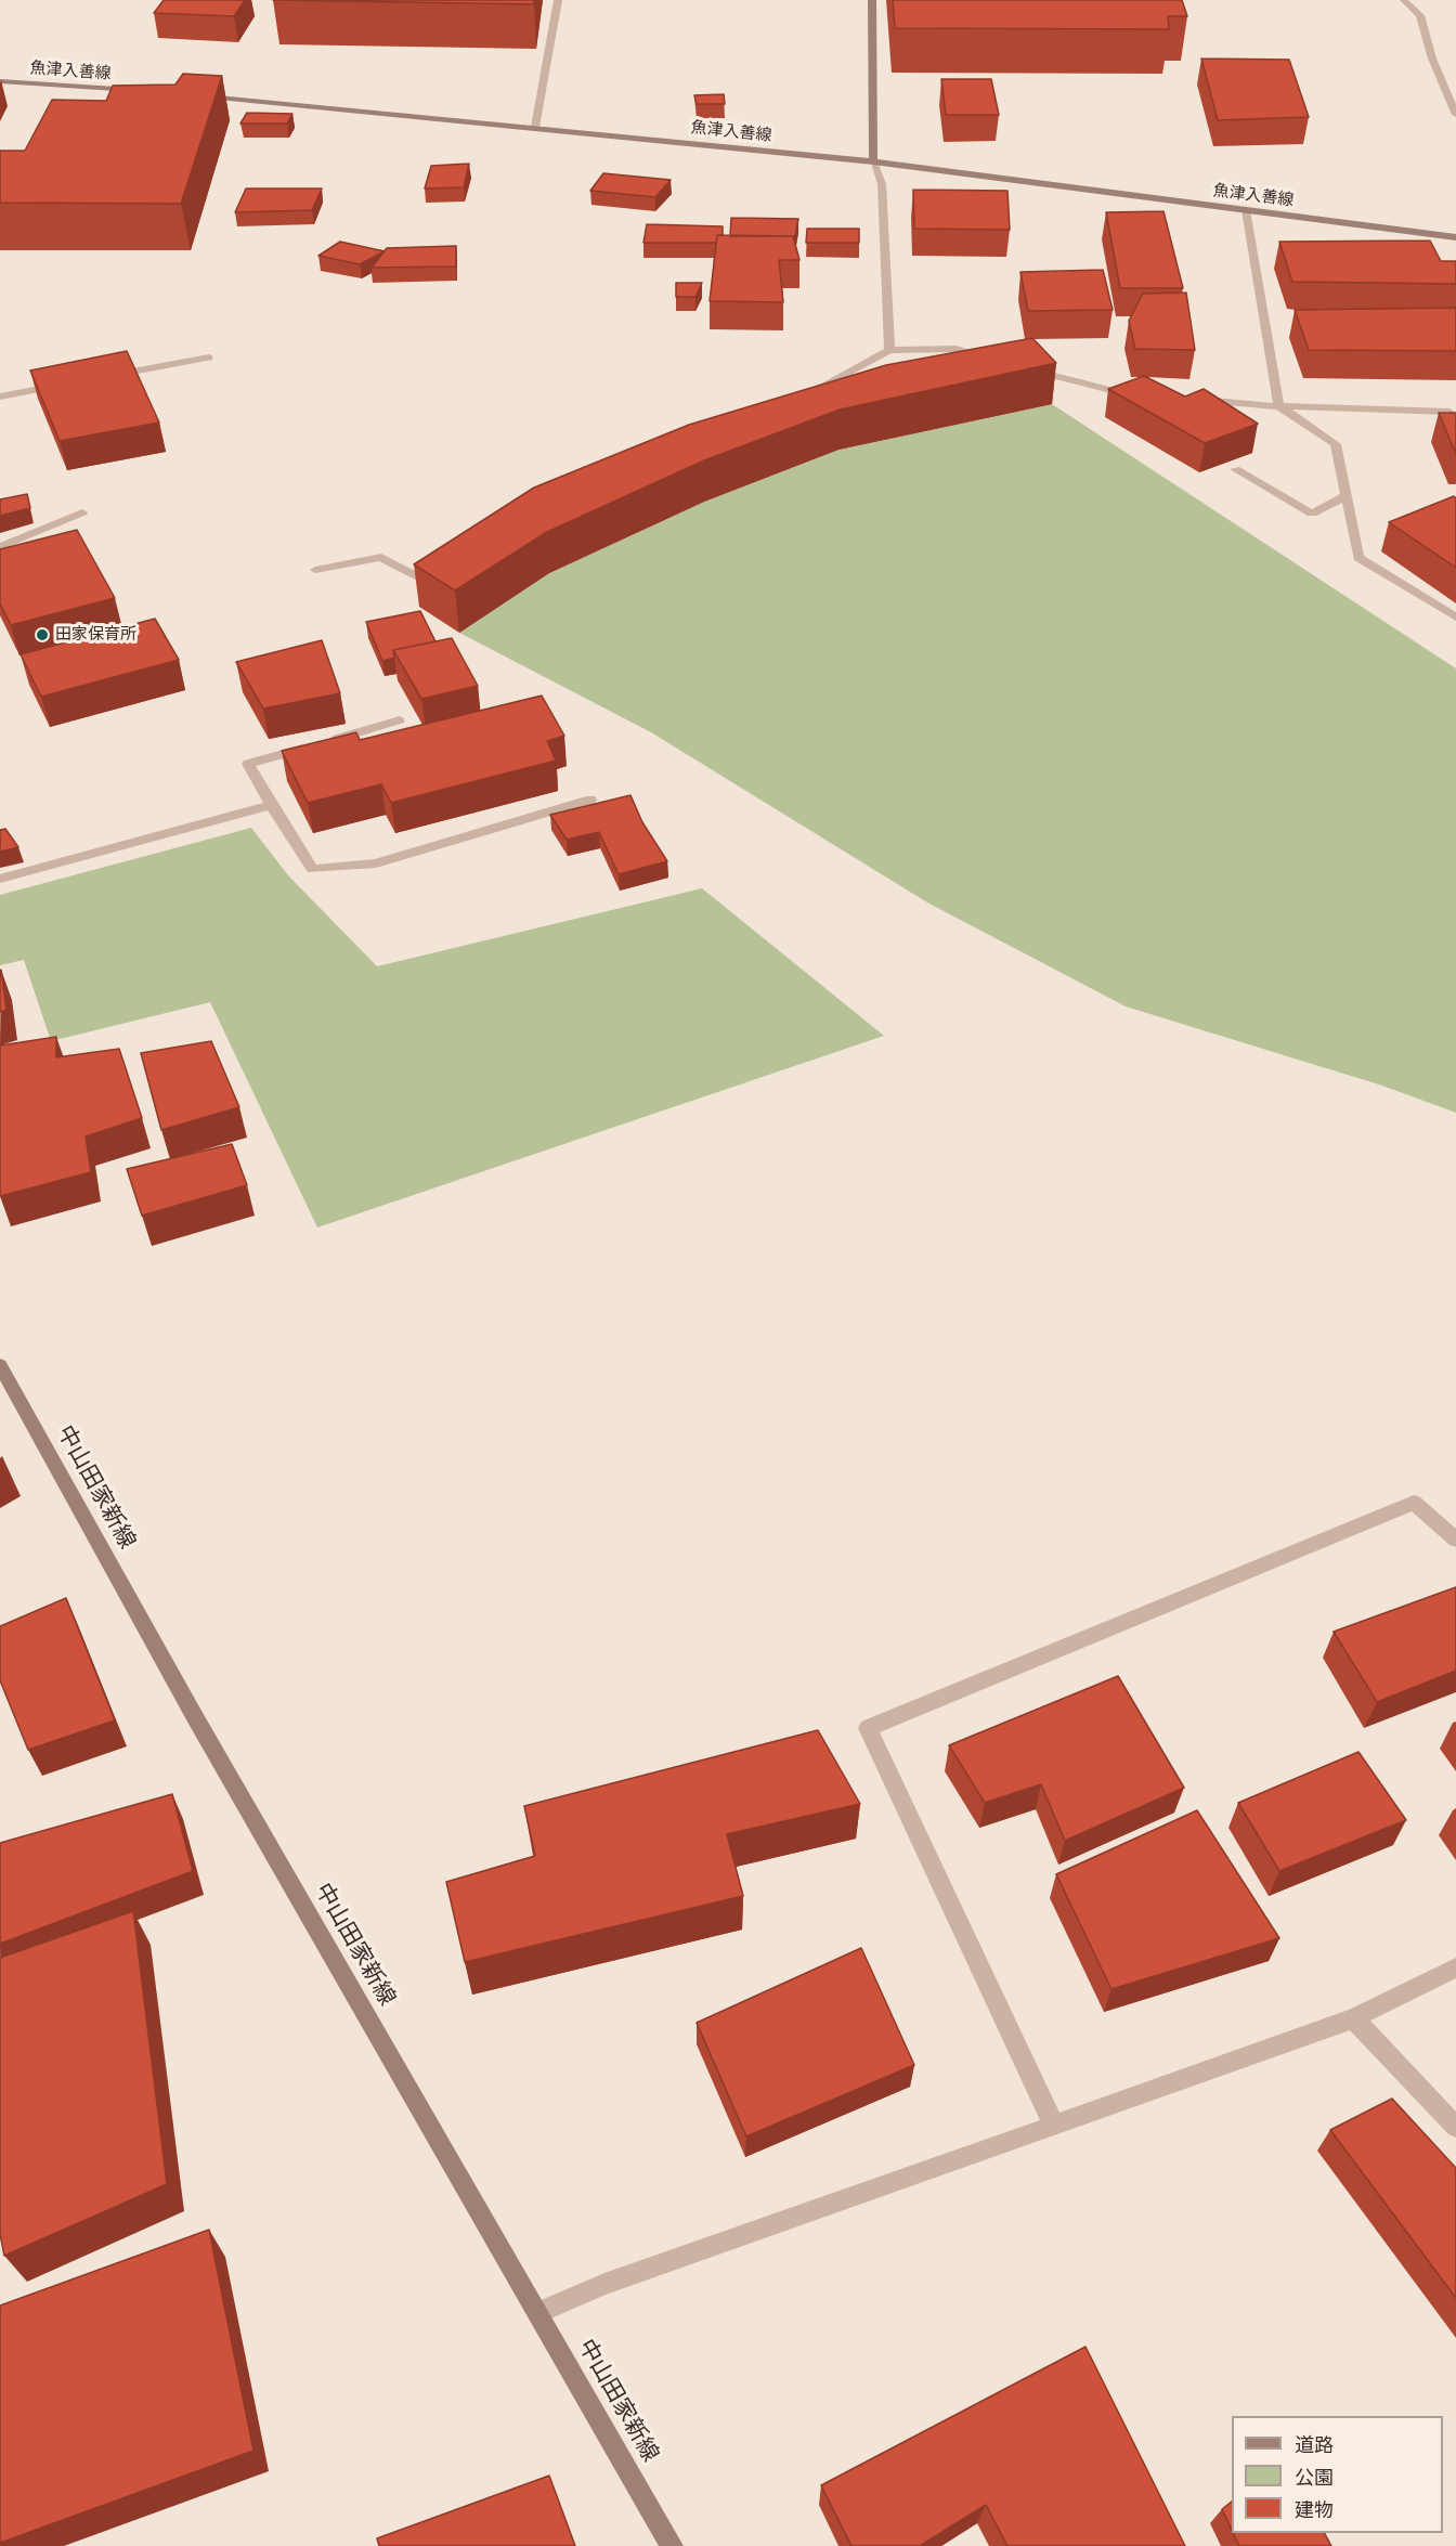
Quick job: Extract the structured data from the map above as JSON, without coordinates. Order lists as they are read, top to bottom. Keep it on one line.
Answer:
{"streets":{"main road":["魚津入善線","中山田家新線"]},"places":["田家保育所"],"legend":["道路","公園","建物"]}
